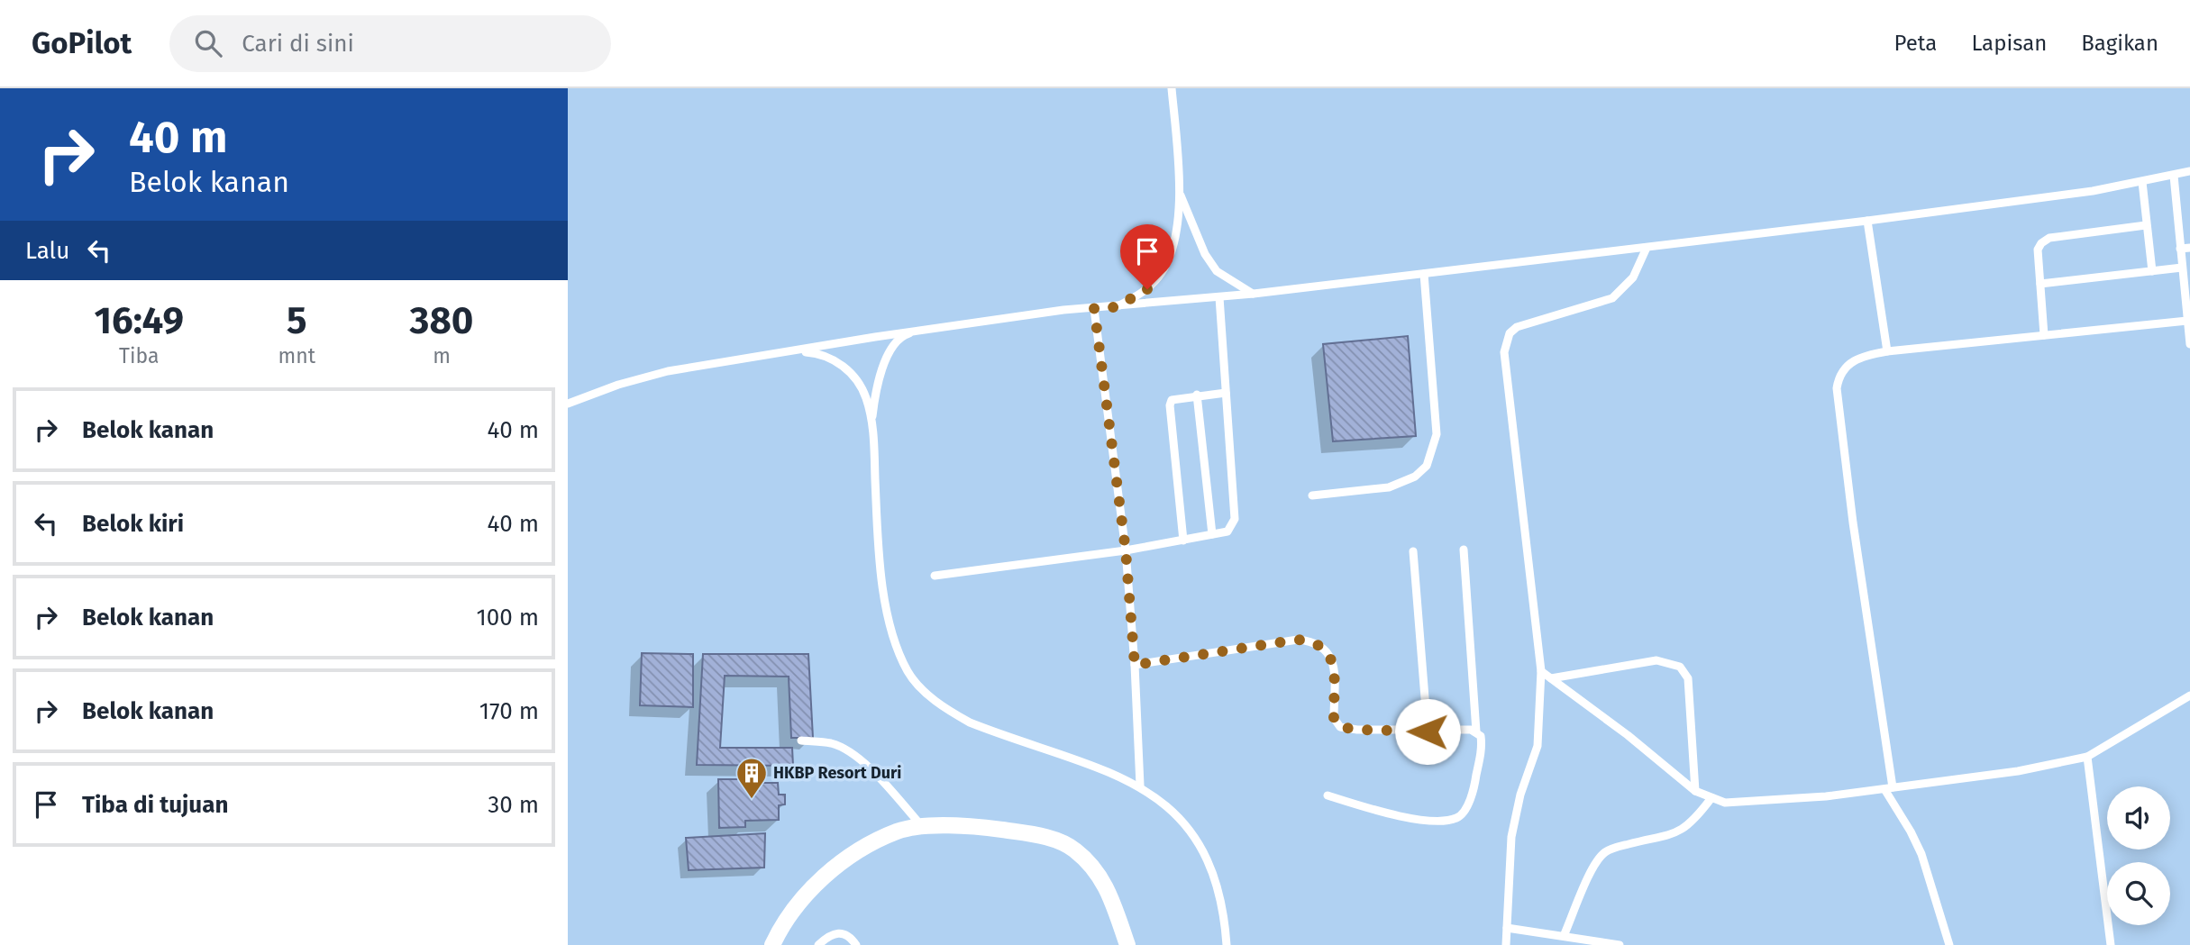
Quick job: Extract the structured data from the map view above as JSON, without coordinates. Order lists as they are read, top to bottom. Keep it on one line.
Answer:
{"places":{"building":["HKBP Resort Duri"]},"page":{"header":"GoPilot","search":"Cari di sini","nav":["Peta","Lapisan","Bagikan"],"turn":["40 m","Belok kanan"],"then":"Lalu","eta":["16:49","Tiba","5","mnt","380","m"],"list":[{"name":"Belok kanan","value":"40 m"},{"name":"Belok kiri","value":"40 m"},{"name":"Belok kanan","value":"100 m"},{"name":"Belok kanan","value":"170 m"},{"name":"Tiba di tujuan","value":"30 m"}]}}
